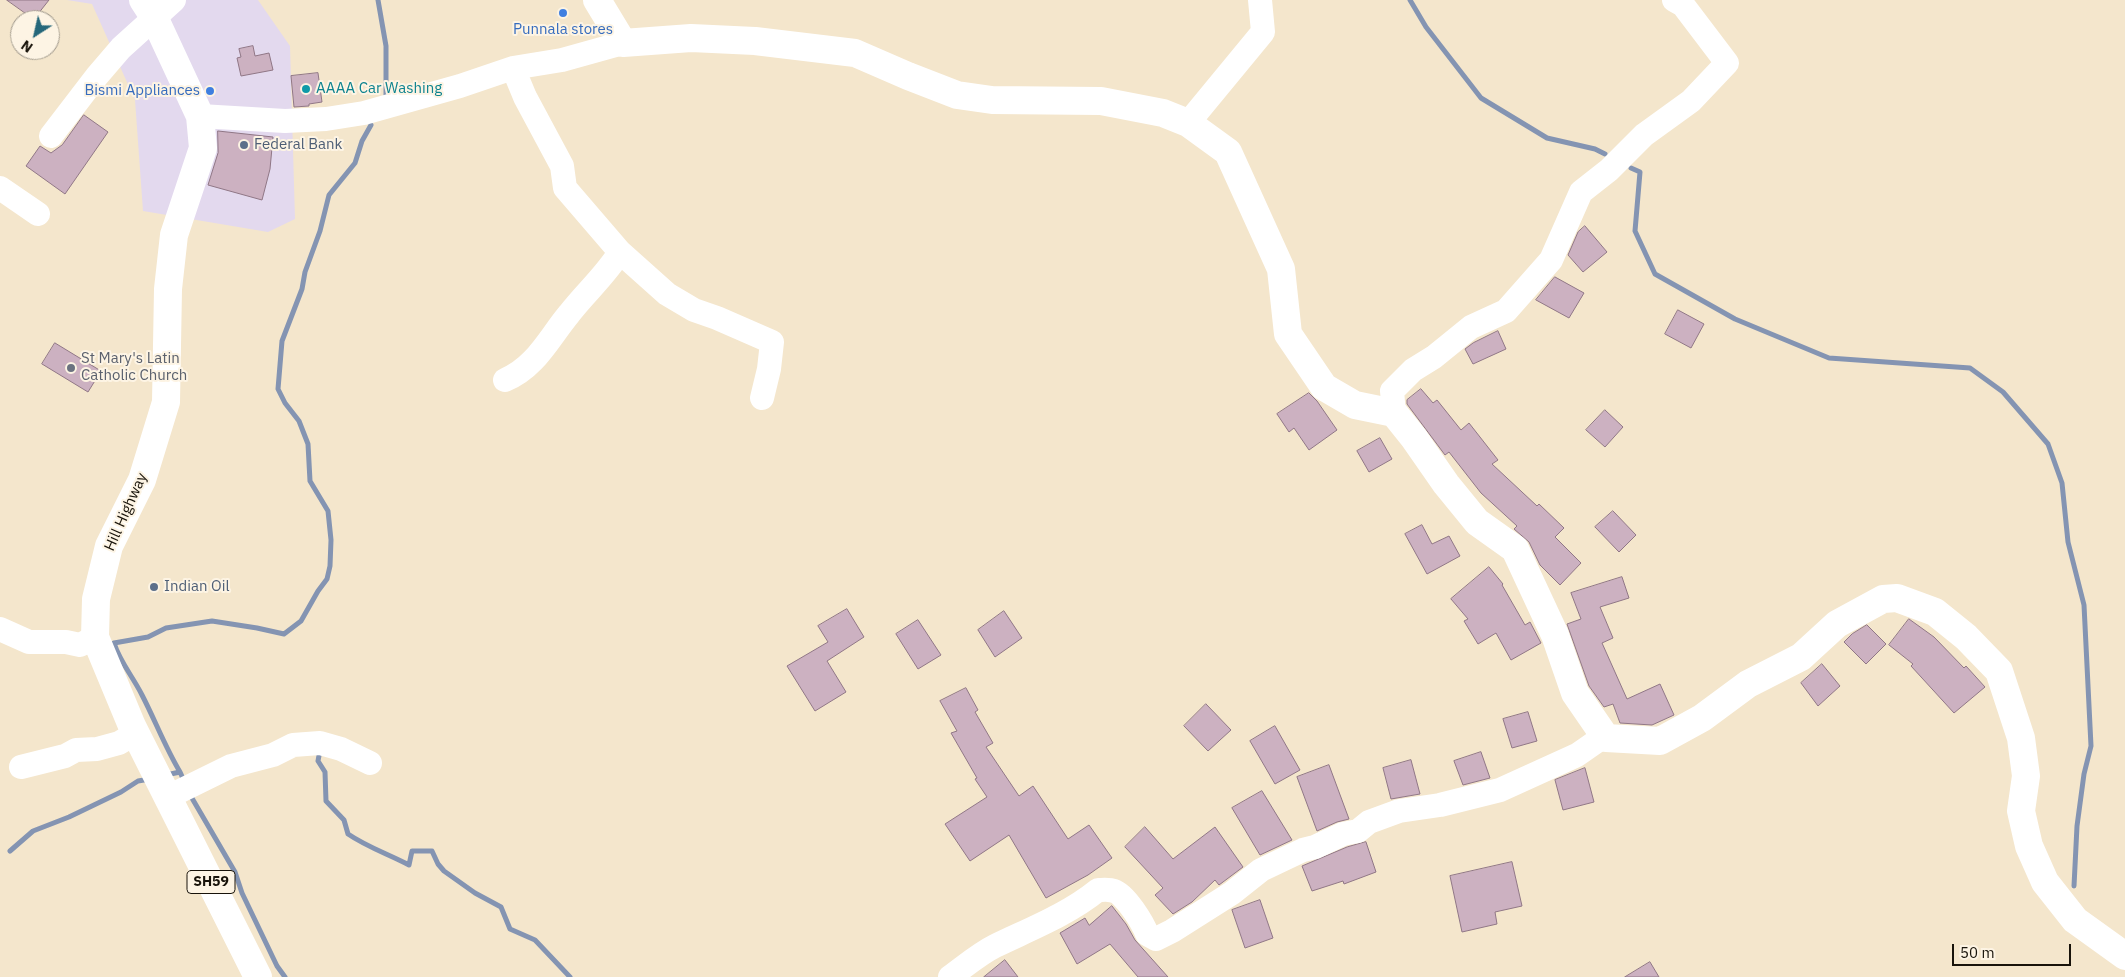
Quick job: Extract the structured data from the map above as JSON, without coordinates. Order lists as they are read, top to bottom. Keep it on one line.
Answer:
{"streets":{"main road":["Hill Highway","SH59"]},"places":["Punnala stores","AAAA Car Washing","Bismi Appliances","Federal Bank","St Mary's Latin Catholic Church","Indian Oil"],"scale_bar":"50 m","north":"bottom left"}
